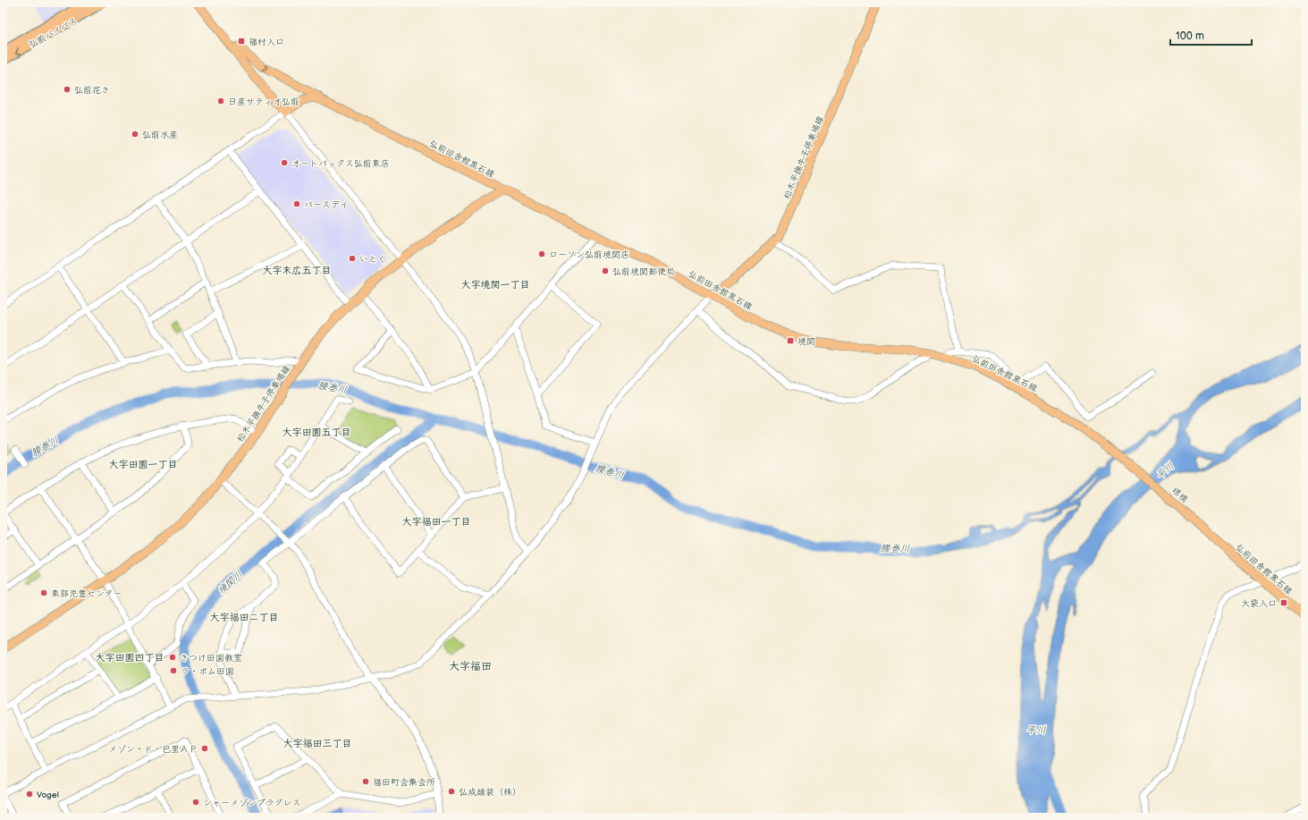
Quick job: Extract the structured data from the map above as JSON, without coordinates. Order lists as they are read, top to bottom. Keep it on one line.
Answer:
{"streets":{"highway":["弘前バイパス"],"main road":["松木平撫牛子停車場線","弘前田舎館黒石線","堺橋"]},"crossings":[["松木平撫牛子停車場線","弘前田舎館黒石線"],["弘前田舎館黒石線","堺橋"]],"districts":["大字末広五丁目","大字境関一丁目","大字田園五丁目","大字田園一丁目","大字福田一丁目","大字福田二丁目","大字田園四丁目","大字福田","大字福田三丁目"],"water":["腰巻川","平川","境関川"],"places":{"transit":["福村入口","境関","大袋入口"],"other":["弘前花き","日産サティオ弘前","弘前水産","オートバックス弘前東店","バースデイ","ローソン弘前境関店","いとく","弘前境関郵便局","東部児童センター","きつけ田園教室","ラ・ポム田園","メゾン・ド・巴里ＡＰ","福田町会集会所","弘成舗装（株）","Vogel","シャーメゾンプラグレス"]},"scale_bar":"100 m"}
